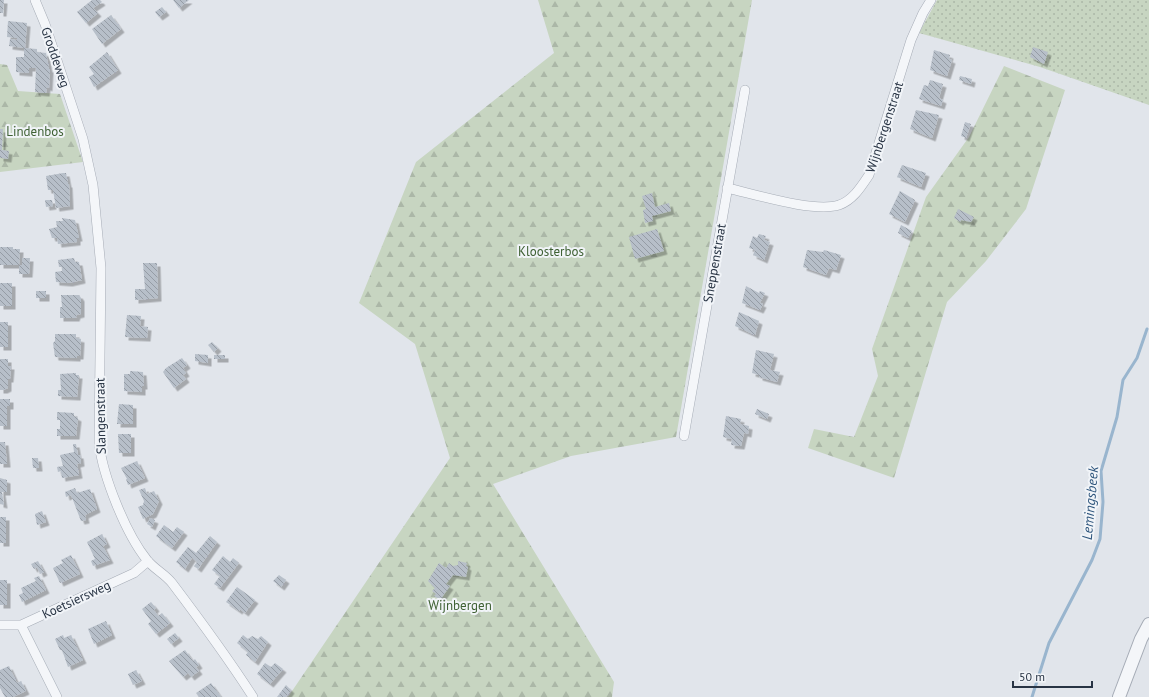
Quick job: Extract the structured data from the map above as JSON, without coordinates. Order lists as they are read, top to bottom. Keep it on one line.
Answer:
{"streets":{"street":["Groddeweg","Wijnbergenstraat","Sneppenstraat","Slangenstraat","Koetsiersweg"]},"crossings":[["Groddeweg","Slangenstraat"],["Wijnbergenstraat","Sneppenstraat"],["Slangenstraat","Koetsiersweg"]],"water":["Lemingsbeek"],"parks":["Lindenbos","Kloosterbos","Wijnbergen"],"scale_bar":"50 m"}
